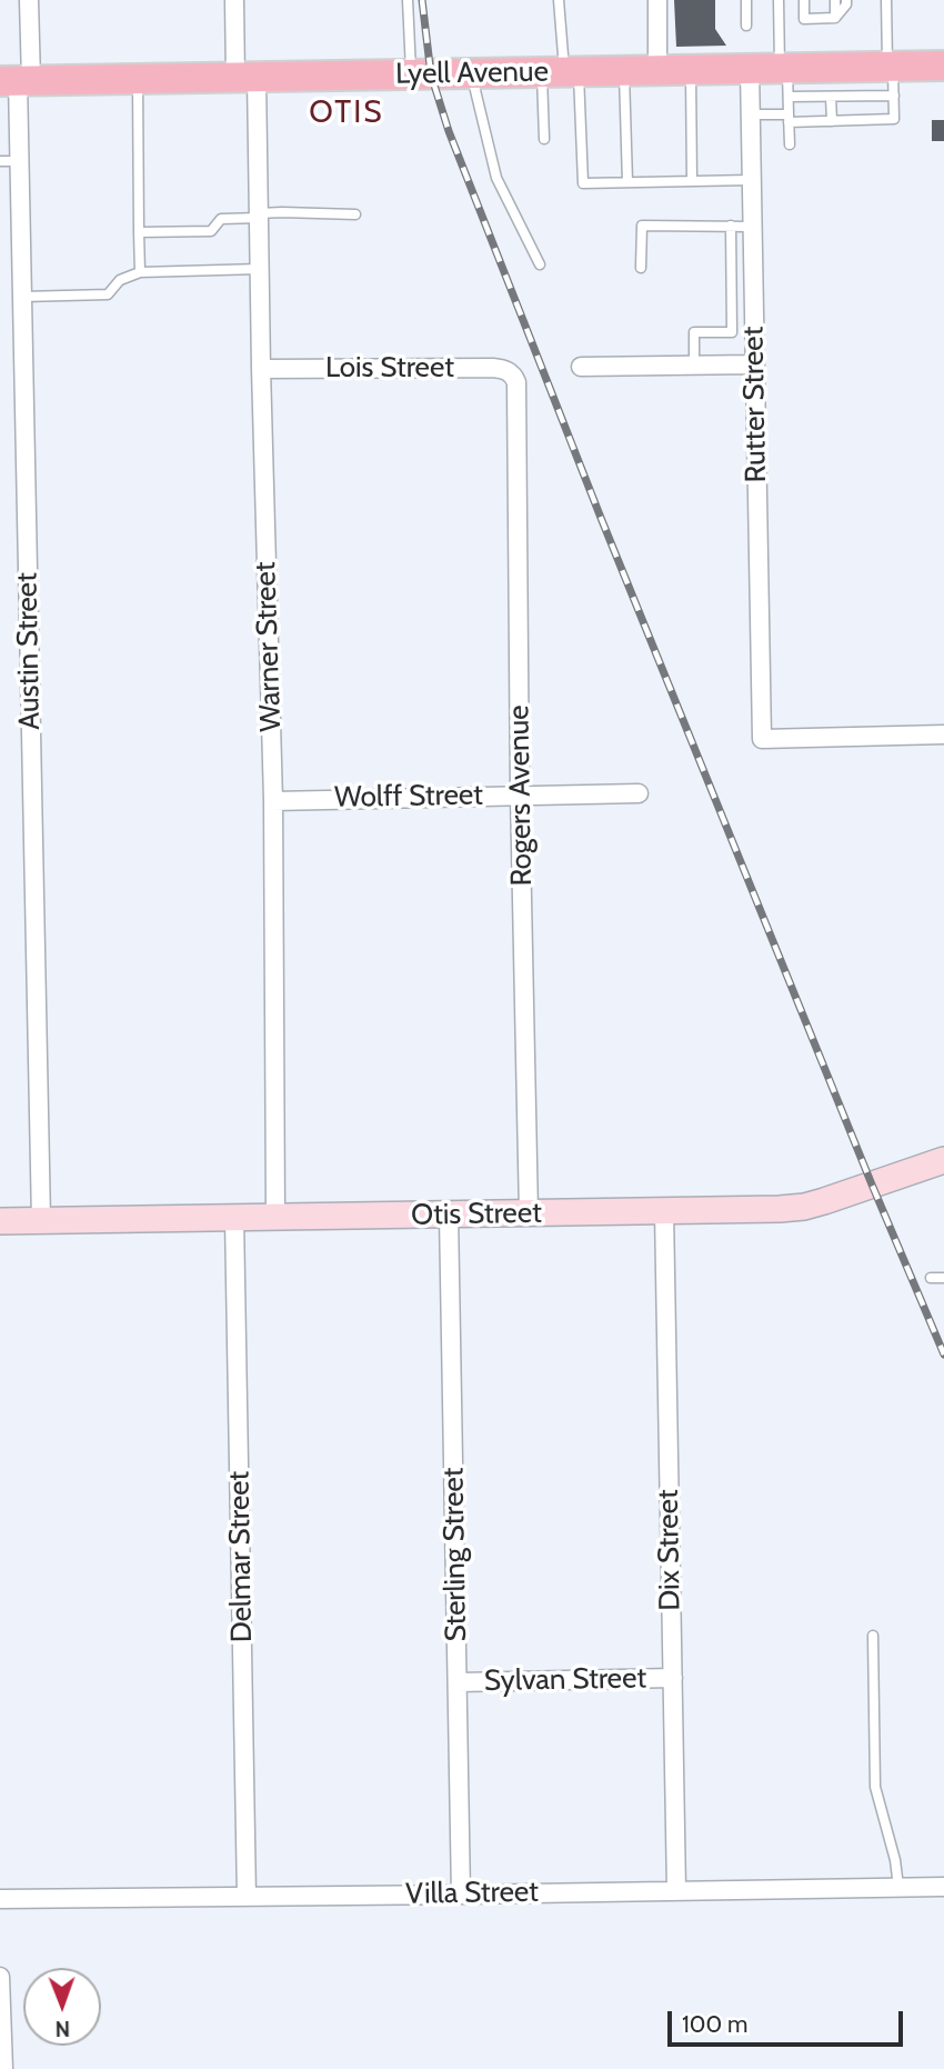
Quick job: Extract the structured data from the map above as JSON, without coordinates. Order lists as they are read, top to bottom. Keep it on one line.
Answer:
{"streets":{"main road":["Lyell Avenue"],"street":["Lois Street","Rutter Street","Warner Street","Austin Street","Rogers Avenue","Wolff Street","Otis Street","Dix Street","Sterling Street","Delmar Street","Sylvan Street","Villa Street"]},"crossings":[["Lyell Avenue","Rutter Street"],["Lyell Avenue","Warner Street"],["Lyell Avenue","Austin Street"],["Lois Street","Warner Street"],["Lois Street","Rogers Avenue"],["Warner Street","Wolff Street"],["Warner Street","Otis Street"],["Austin Street","Otis Street"],["Rogers Avenue","Wolff Street"],["Rogers Avenue","Otis Street"],["Otis Street","Dix Street"],["Otis Street","Sterling Street"],["Otis Street","Delmar Street"],["Dix Street","Sylvan Street"],["Dix Street","Villa Street"],["Sterling Street","Sylvan Street"],["Sterling Street","Villa Street"],["Delmar Street","Villa Street"]],"districts":["OTIS"],"scale_bar":"100 m","north":"bottom"}
